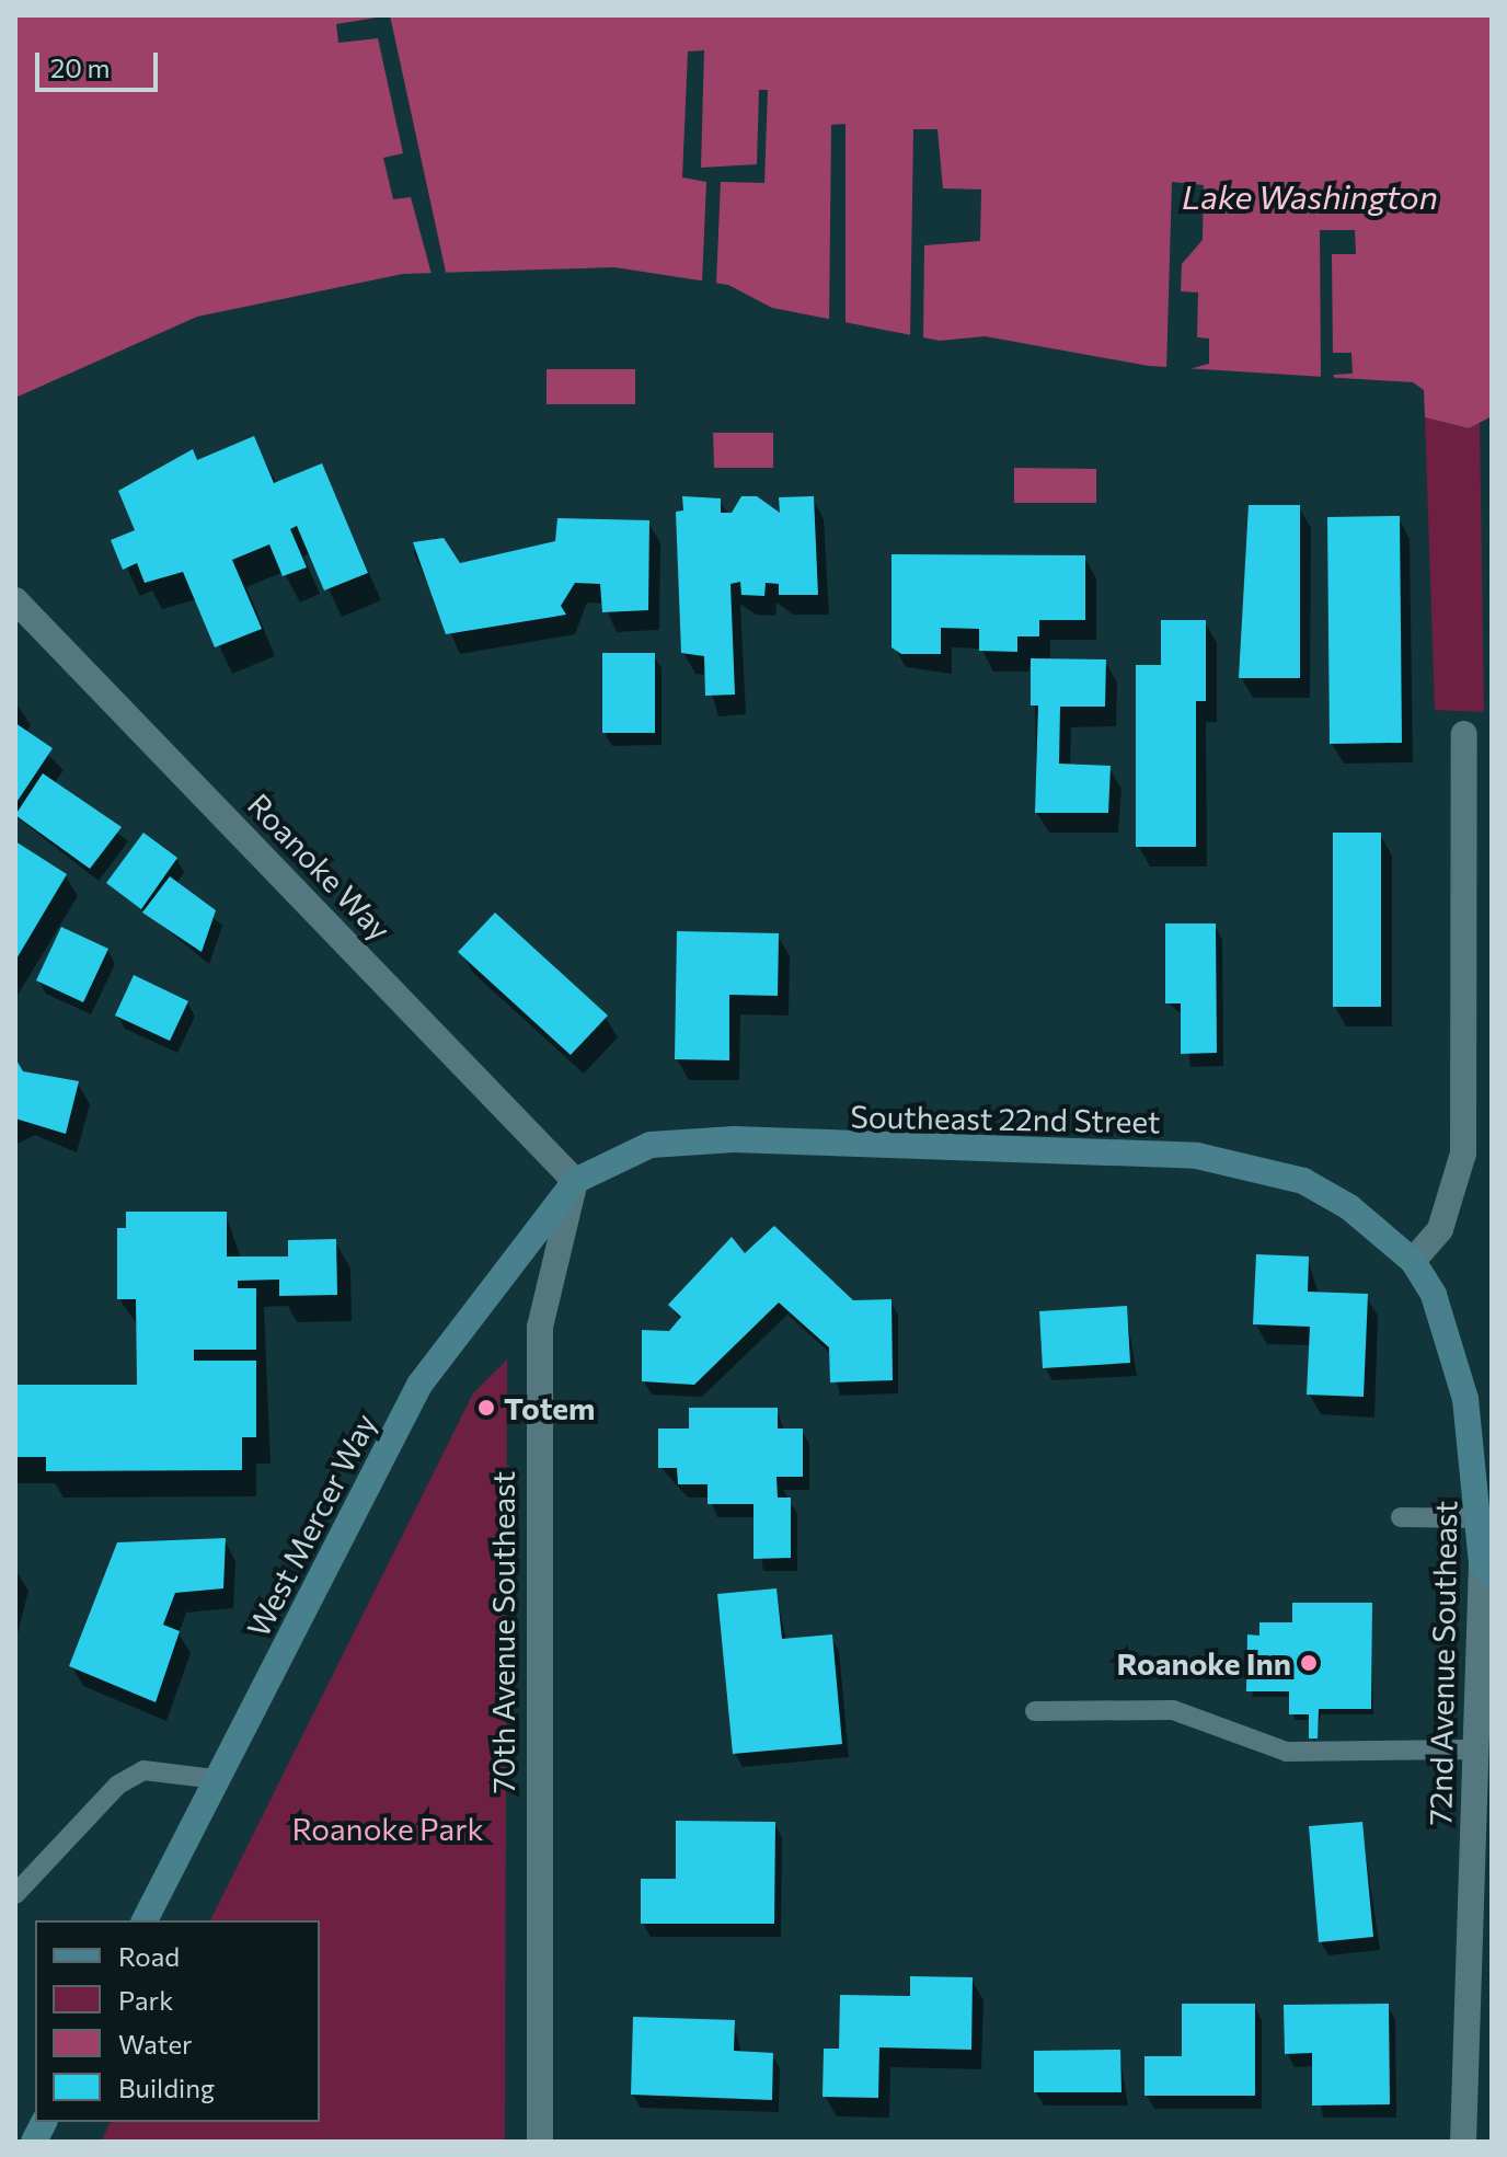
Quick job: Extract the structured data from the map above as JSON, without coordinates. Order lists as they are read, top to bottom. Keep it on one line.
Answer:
{"streets":{"street":["Roanoke Way","Southeast 22nd Street","West Mercer Way","70th Avenue Southeast","72nd Avenue Southeast"]},"crossings":[["Roanoke Way","Southeast 22nd Street"],["Roanoke Way","West Mercer Way"],["Roanoke Way","70th Avenue Southeast"],["Southeast 22nd Street","West Mercer Way"],["Southeast 22nd Street","70th Avenue Southeast"],["Southeast 22nd Street","72nd Avenue Southeast"],["West Mercer Way","70th Avenue Southeast"]],"water":["Lake Washington"],"parks":["Roanoke Park"],"places":["Totem","Roanoke Inn"],"legend":["Road","Park","Water","Building"],"scale_bar":"20 m"}
